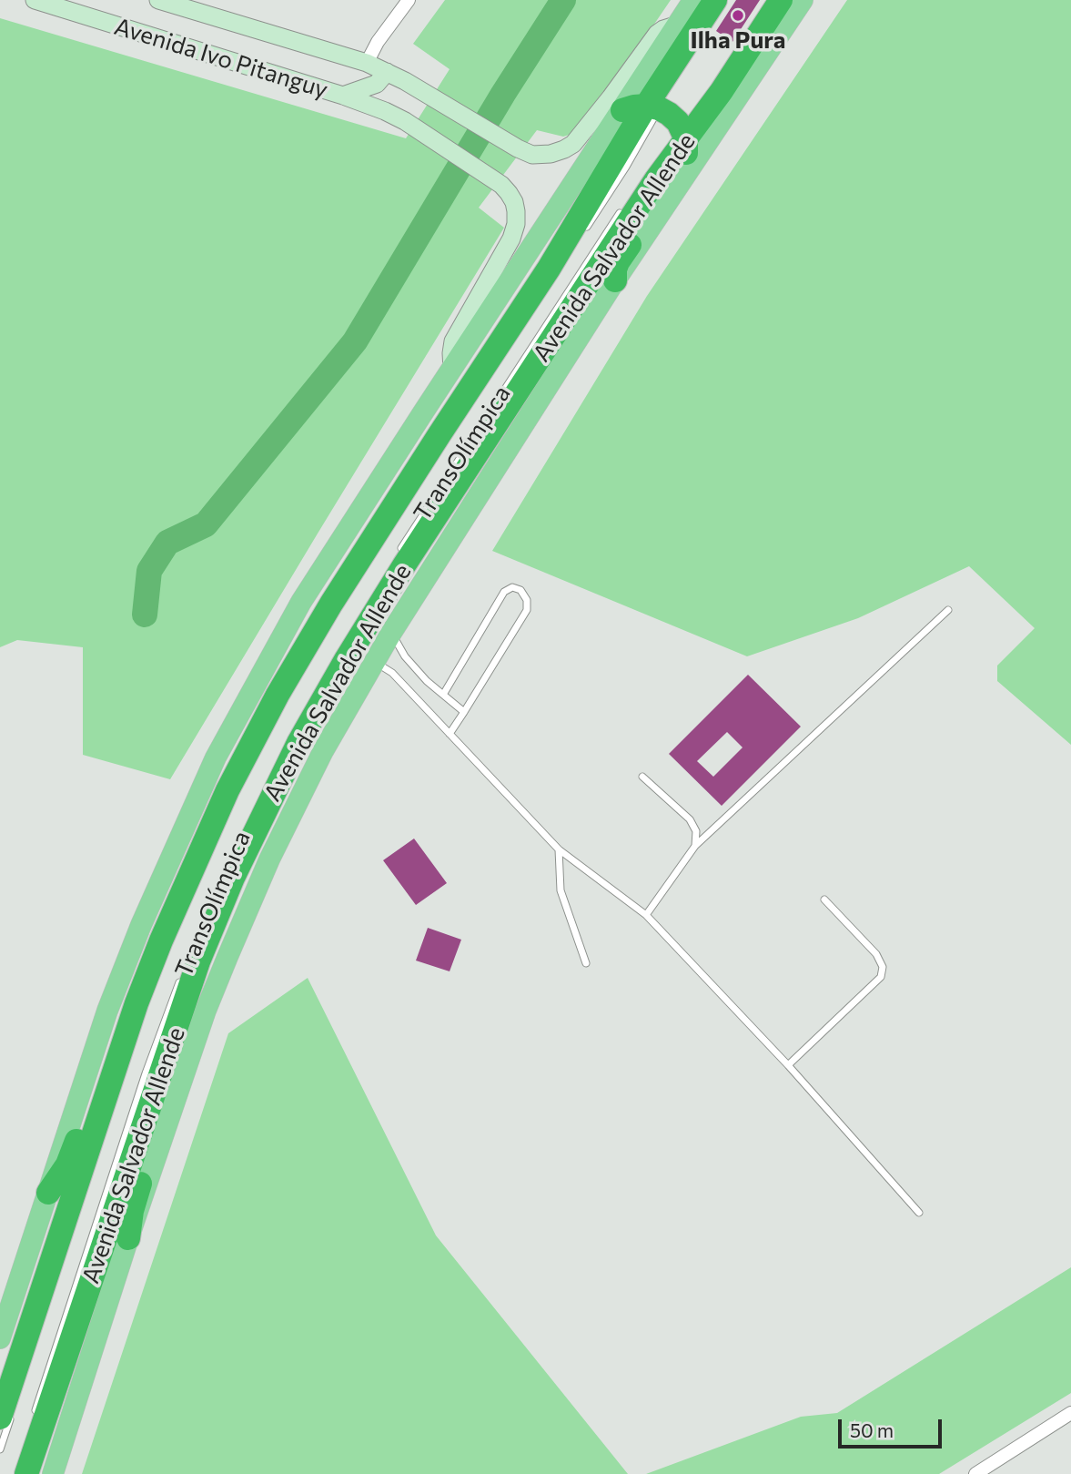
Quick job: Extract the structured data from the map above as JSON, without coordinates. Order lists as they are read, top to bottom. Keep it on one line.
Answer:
{"streets":{"highway":["Avenida Salvador Allende"],"street":["Avenida Ivo Pitanguy"],"lane":["TransOlímpica"]},"crossings":[["Avenida Salvador Allende","TransOlímpica"]],"places":["Ilha Pura"],"scale_bar":"50 m"}
